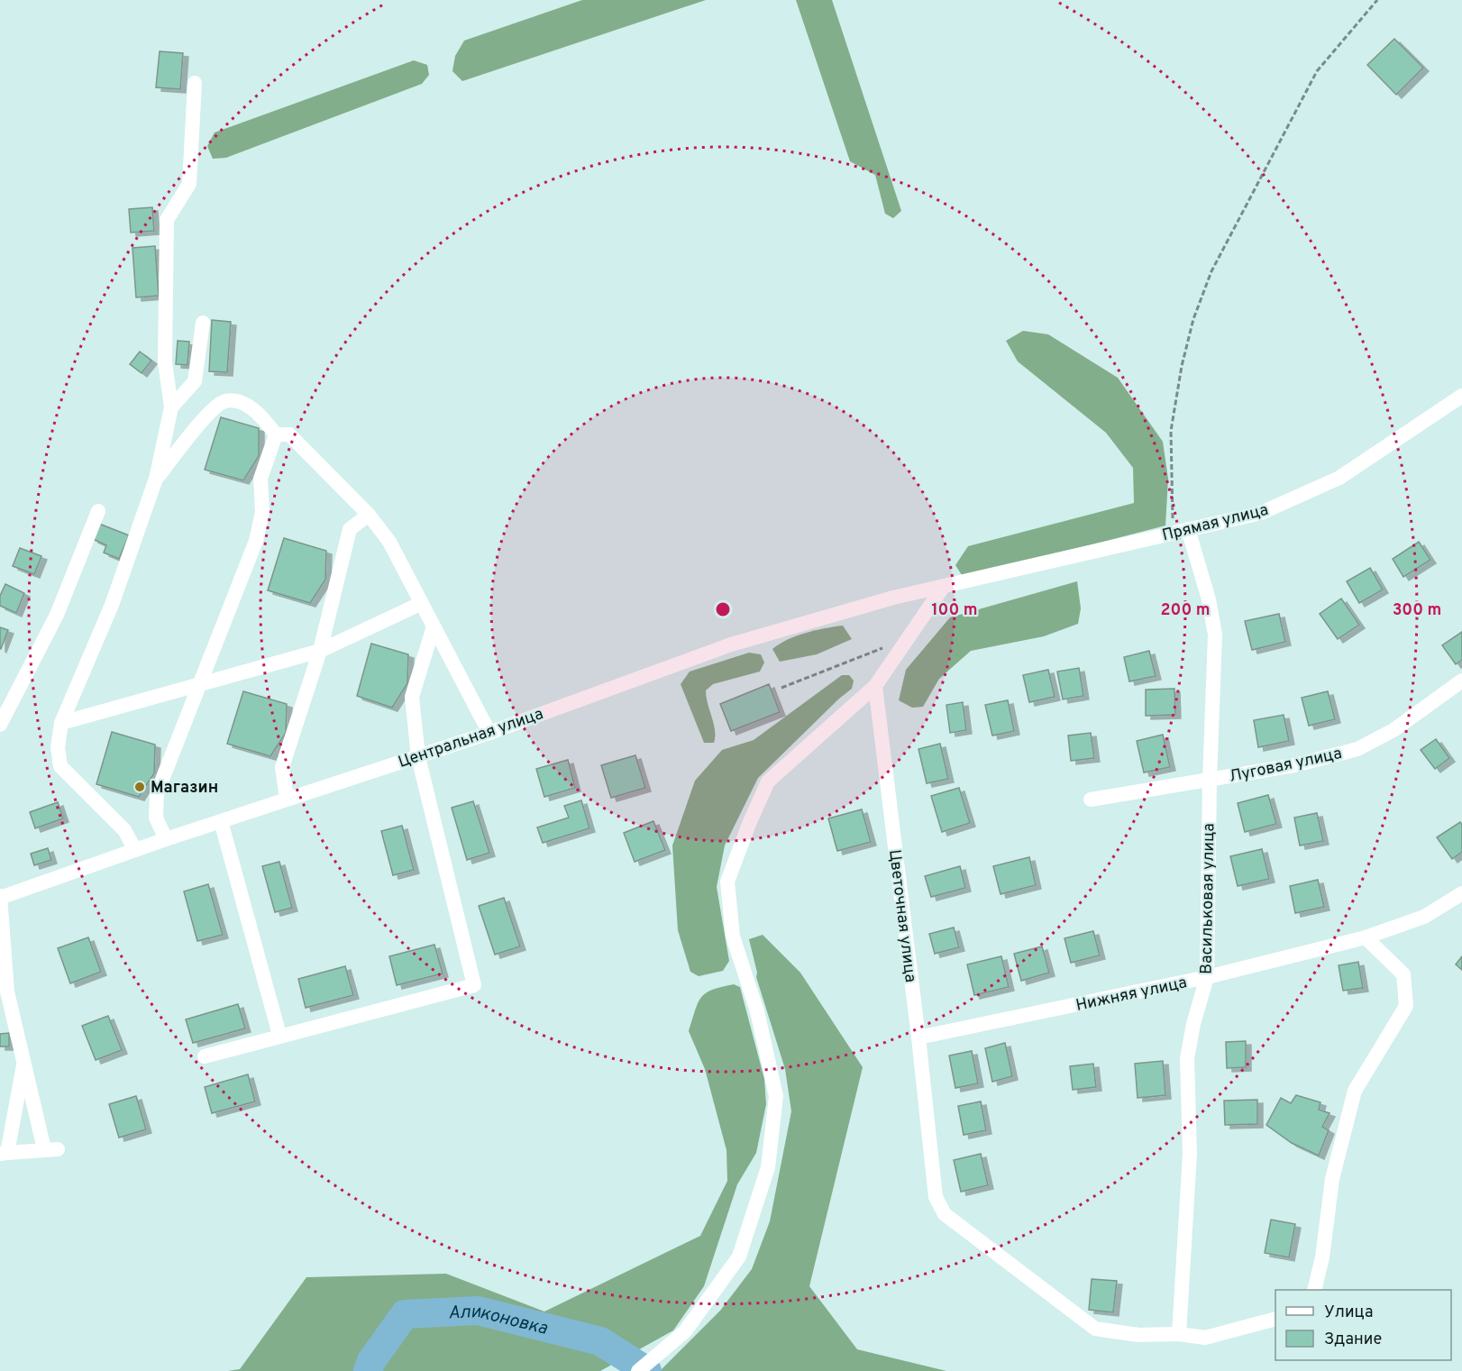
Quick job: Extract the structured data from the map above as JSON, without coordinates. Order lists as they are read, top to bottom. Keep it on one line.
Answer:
{"streets":{"street":["Прямая улица","Центральная улица","Луговая улица","Васильковая улица","Цветочная улица","Нижняя улица"]},"crossings":[["Прямая улица","Центральная улица"],["Прямая улица","Васильковая улица"],["Луговая улица","Васильковая улица"],["Васильковая улица","Цветочная улица"],["Васильковая улица","Нижняя улица"],["Цветочная улица","Нижняя улица"]],"water":["Аликоновка"],"places":["Магазин"],"legend":["Улица","Здание"],"rings":["100 m","200 m","300 m"]}
